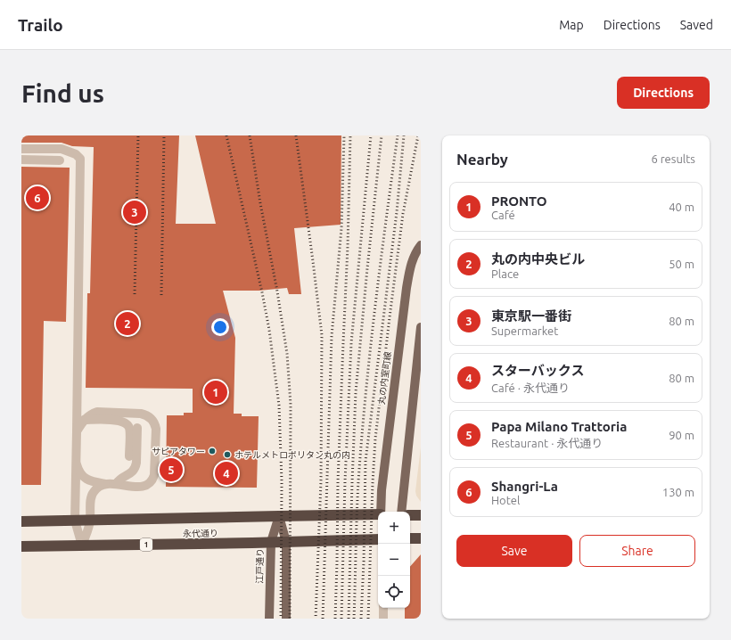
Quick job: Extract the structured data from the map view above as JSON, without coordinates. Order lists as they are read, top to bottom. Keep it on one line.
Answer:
{"streets":{"highway":["永代通り","1"],"main road":["丸の内室町線","江戸通り"]},"crossings":[["永代通り","江戸通り"]],"places":["サピアタワー","ホテルメトロポリタン丸の内"],"page":{"header":"Trailo","nav":["Map","Directions","Saved"],"buttons":["Directions",["Save","Share"]],"title":"Find us","heading":["Nearby","6 results"],"list":[{"mark":"1","name":"PRONTO","note":"Café","value":"40 m"},{"mark":"2","name":"丸の内中央ビル","note":"Place","value":"50 m"},{"mark":"3","name":"東京駅一番街","note":"Supermarket","value":"80 m"},{"mark":"4","name":"スターバックス","note":"Café · 永代通り","value":"80 m"},{"mark":"5","name":"Papa Milano Trattoria","note":"Restaurant · 永代通り","value":"90 m"},{"mark":"6","name":"Shangri-La","note":"Hotel","value":"130 m"}],"pins":["6","3","2","1","5","4"],"map_buttons":["+","−"]}}
